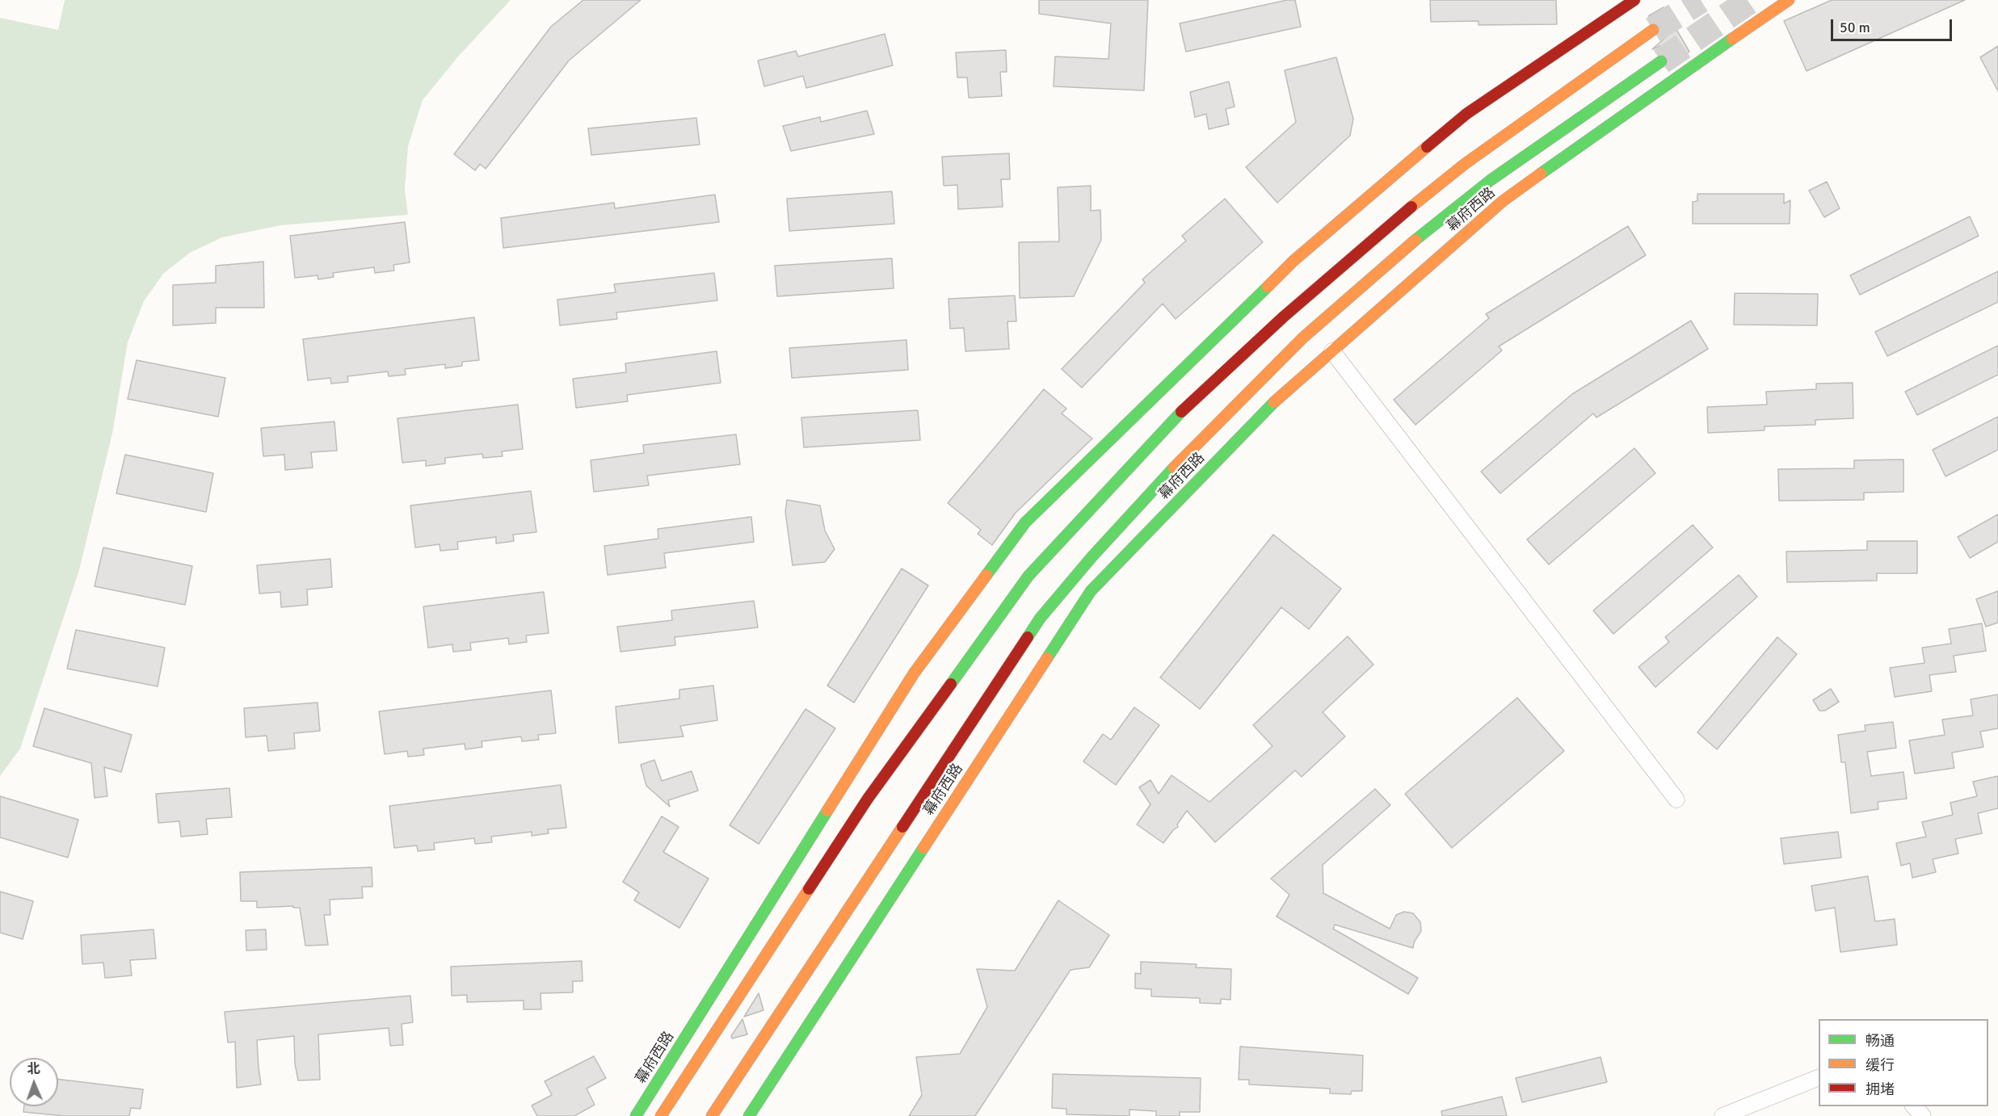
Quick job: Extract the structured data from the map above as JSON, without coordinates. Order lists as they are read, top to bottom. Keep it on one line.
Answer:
{"streets":{"main road":["幕府西路"]},"legend":["畅通","缓行","拥堵"],"scale_bar":"50 m","north":"top"}
